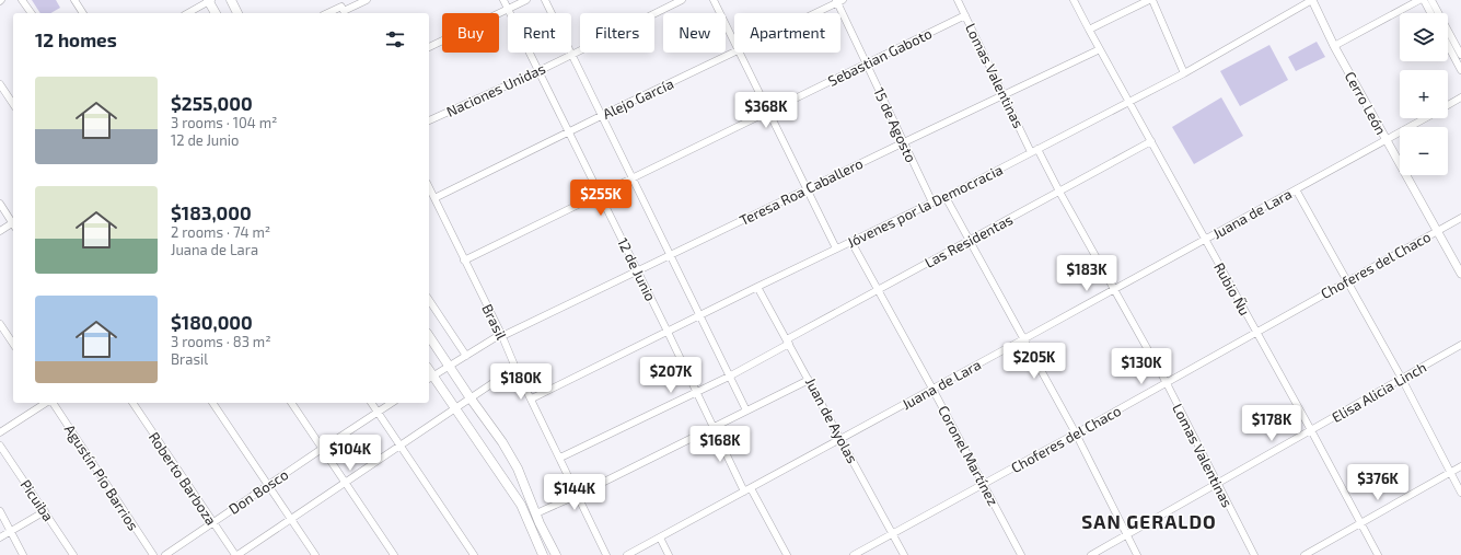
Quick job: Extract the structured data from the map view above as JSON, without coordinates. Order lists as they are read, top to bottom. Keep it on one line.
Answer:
{"streets":{"street":["Sebastian Gaboto","Lomas Valentinas","Naciones Unidas","Alejo García","Cerro León","15 de Agosto","Teresa Roa Caballero","Jóvenes por la Democracia","Juana de Lara","Las Residentas","Choferes del Chaco","12 de Junio","Rubio Ñu","Brasil","Elisa Alicia Linch","Juan de Ayolas","Coronel Martínez","Agustín Pío Barrios","Roberto Barboza","Don Bosco","Picuiba"]},"crossings":[["Sebastian Gaboto","Lomas Valentinas"],["Sebastian Gaboto","15 de Agosto"],["Sebastian Gaboto","12 de Junio"],["Sebastian Gaboto","Brasil"],["Lomas Valentinas","Teresa Roa Caballero"],["Lomas Valentinas","Jóvenes por la Democracia"],["Lomas Valentinas","Juana de Lara"],["Lomas Valentinas","Las Residentas"],["Lomas Valentinas","Choferes del Chaco"],["Lomas Valentinas","Elisa Alicia Linch"],["Naciones Unidas","12 de Junio"],["Alejo García","15 de Agosto"],["Alejo García","12 de Junio"],["Alejo García","Brasil"],["Cerro León","Jóvenes por la Democracia"],["Cerro León","Juana de Lara"],["Cerro León","Choferes del Chaco"],["15 de Agosto","Teresa Roa Caballero"],["15 de Agosto","Jóvenes por la Democracia"],["Teresa Roa Caballero","12 de Junio"],["Teresa Roa Caballero","Rubio Ñu"],["Teresa Roa Caballero","Brasil"],["Jóvenes por la Democracia","12 de Junio"],["Jóvenes por la Democracia","Rubio Ñu"],["Jóvenes por la Democracia","Brasil"],["Jóvenes por la Democracia","Juan de Ayolas"],["Jóvenes por la Democracia","Coronel Martínez"],["Juana de Lara","12 de Junio"],["Juana de Lara","Rubio Ñu"],["Juana de Lara","Juan de Ayolas"],["Juana de Lara","Coronel Martínez"],["Las Residentas","12 de Junio"],["Las Residentas","Rubio Ñu"],["Las Residentas","Brasil"],["Las Residentas","Juan de Ayolas"],["Las Residentas","Coronel Martínez"],["Choferes del Chaco","Rubio Ñu"],["Choferes del Chaco","Juan de Ayolas"],["Choferes del Chaco","Coronel Martínez"],["Rubio Ñu","Elisa Alicia Linch"],["Roberto Barboza","Don Bosco"]],"districts":["SAN GERALDO"],"page":{"map_buttons":["+","−"],"chip":["Buy","Rent","Filters","New","Apartment"],"heading":"12 homes","list":[{"name":"$255,000","note":"3 rooms · 104 m² · 12 de Junio"},{"name":"$183,000","note":"2 rooms · 74 m² · Juana de Lara"},{"name":"$180,000","note":"3 rooms · 83 m² · Brasil"}],"price":["$368K","$255K","$183K","$205K","$130K","$207K","$180K","$178K","$168K","$104K","$376K","$144K"]}}
